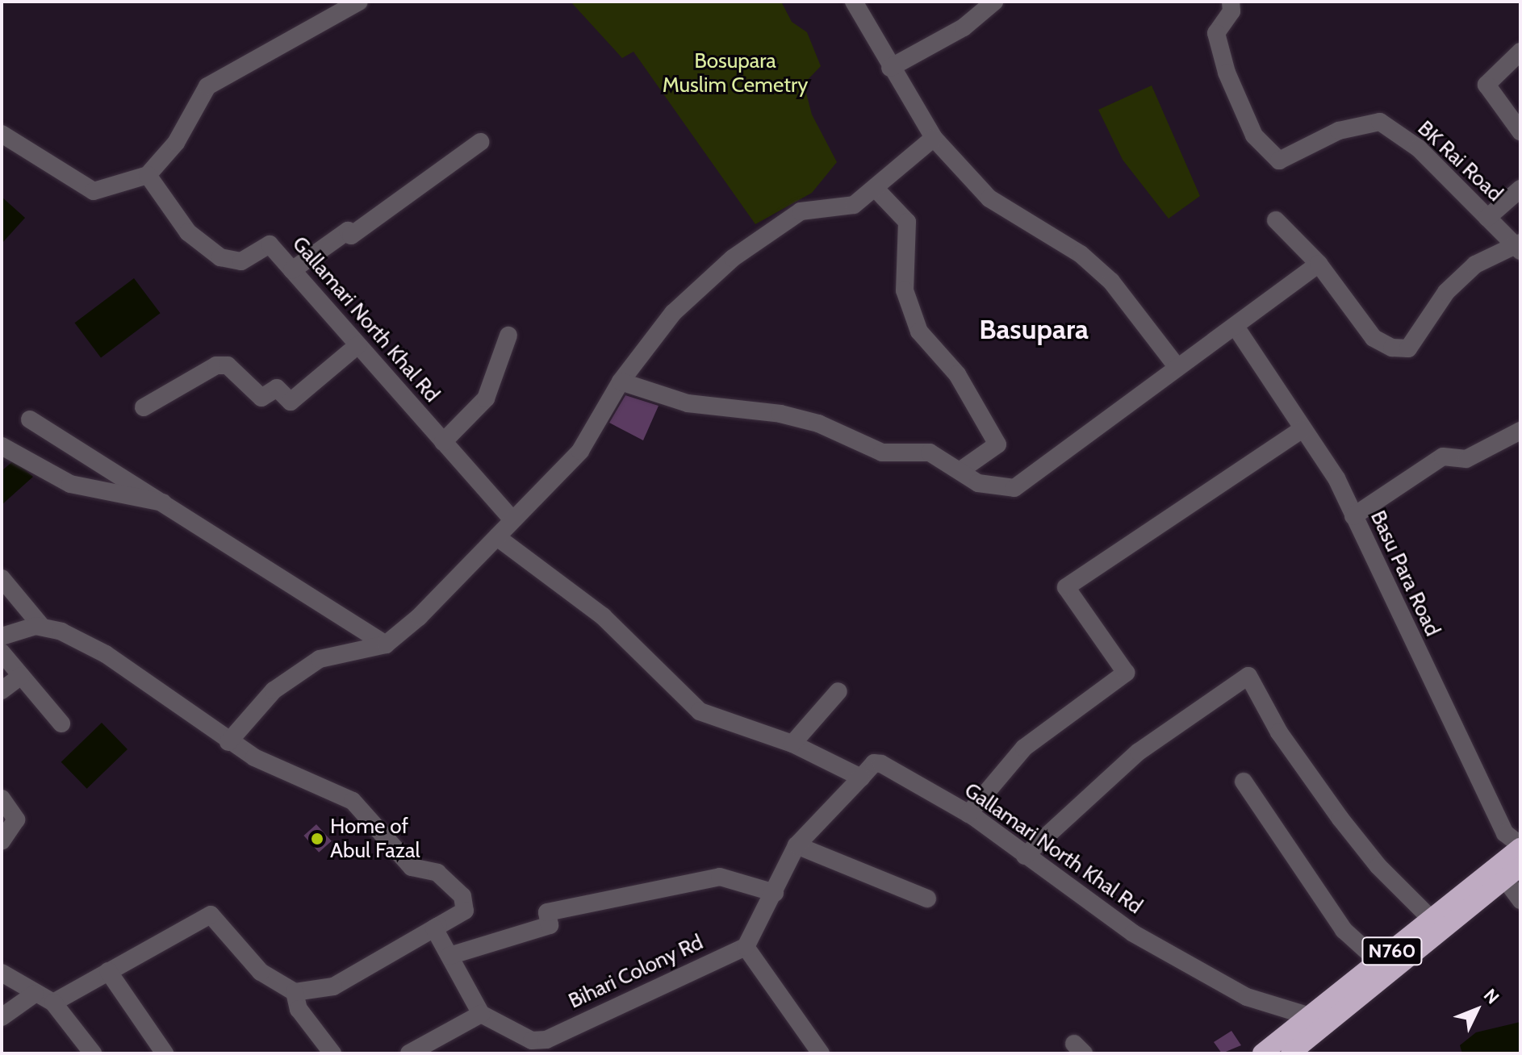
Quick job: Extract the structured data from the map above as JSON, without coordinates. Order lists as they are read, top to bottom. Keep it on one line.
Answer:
{"streets":{"highway":["N760"],"street":["BK Rai Road","Gallamari North Khal Rd","Basu Para Road","Bihari Colony Rd"]},"crossings":[["Gallamari North Khal Rd","N760"],["Basu Para Road","N760"]],"districts":["Basupara"],"parks":["Bosupara Muslim Cemetry"],"places":["Home of Abul Fazal"],"north":"top right"}
